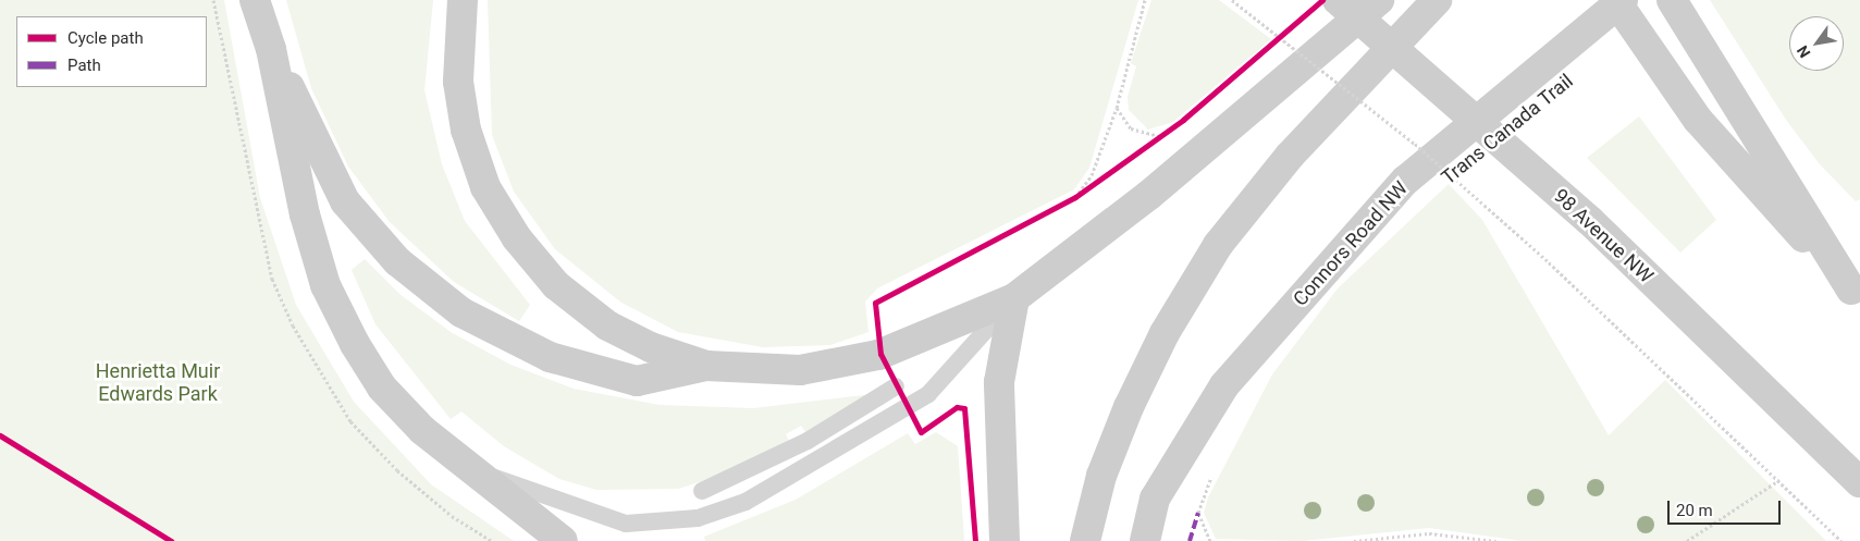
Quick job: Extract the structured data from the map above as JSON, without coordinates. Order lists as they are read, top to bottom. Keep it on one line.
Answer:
{"streets":{"main road":["98 Avenue NW","Connors Road NW"],"path":["Trans Canada Trail"]},"parks":["Henrietta Muir Edwards Park"],"legend":["Cycle path","Path"],"scale_bar":"20 m","north":"bottom left"}
